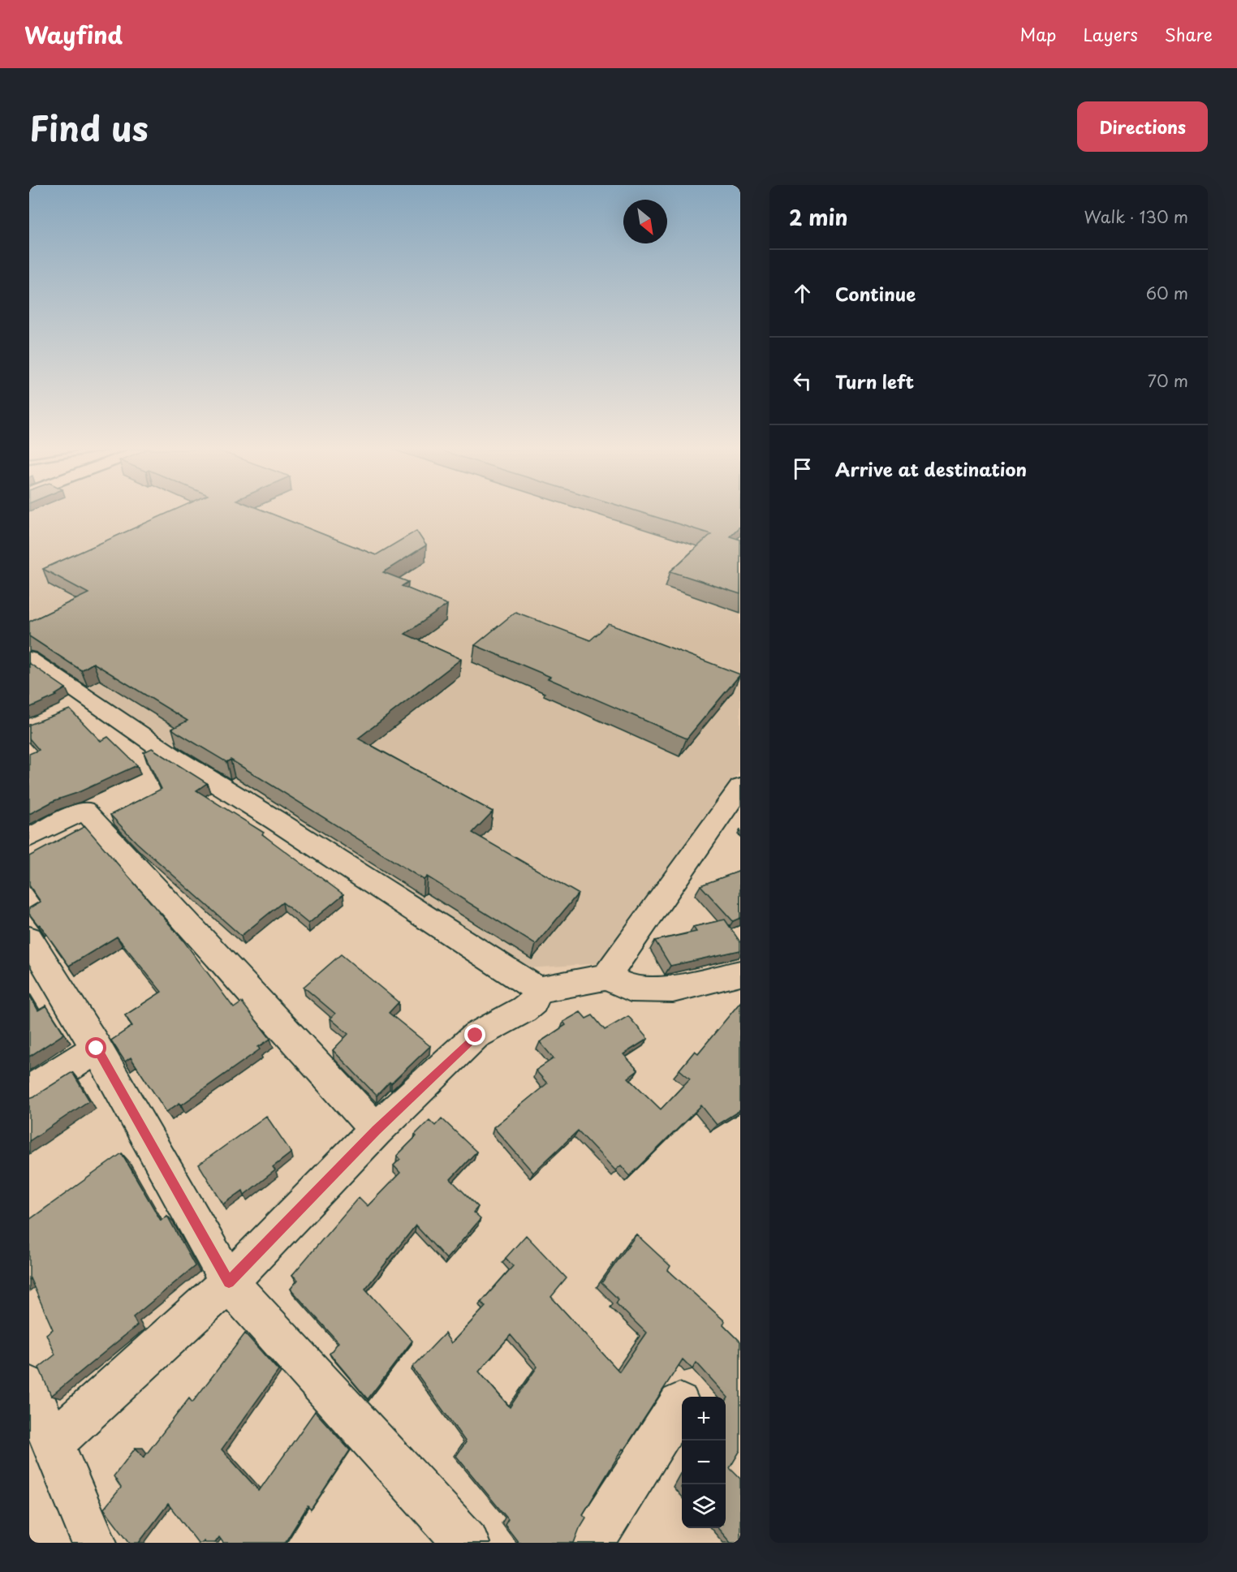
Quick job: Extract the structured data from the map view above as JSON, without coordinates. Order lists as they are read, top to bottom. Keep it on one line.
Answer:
{"north":"bottom right","page":{"header":"Wayfind","nav":["Map","Layers","Share"],"title":"Find us","buttons":"Directions","heading":["2 min","Walk · 130 m"],"list":[["Continue","60 m"],["Turn left","70 m"],"Arrive at destination"],"map_buttons":["+","−"]}}
